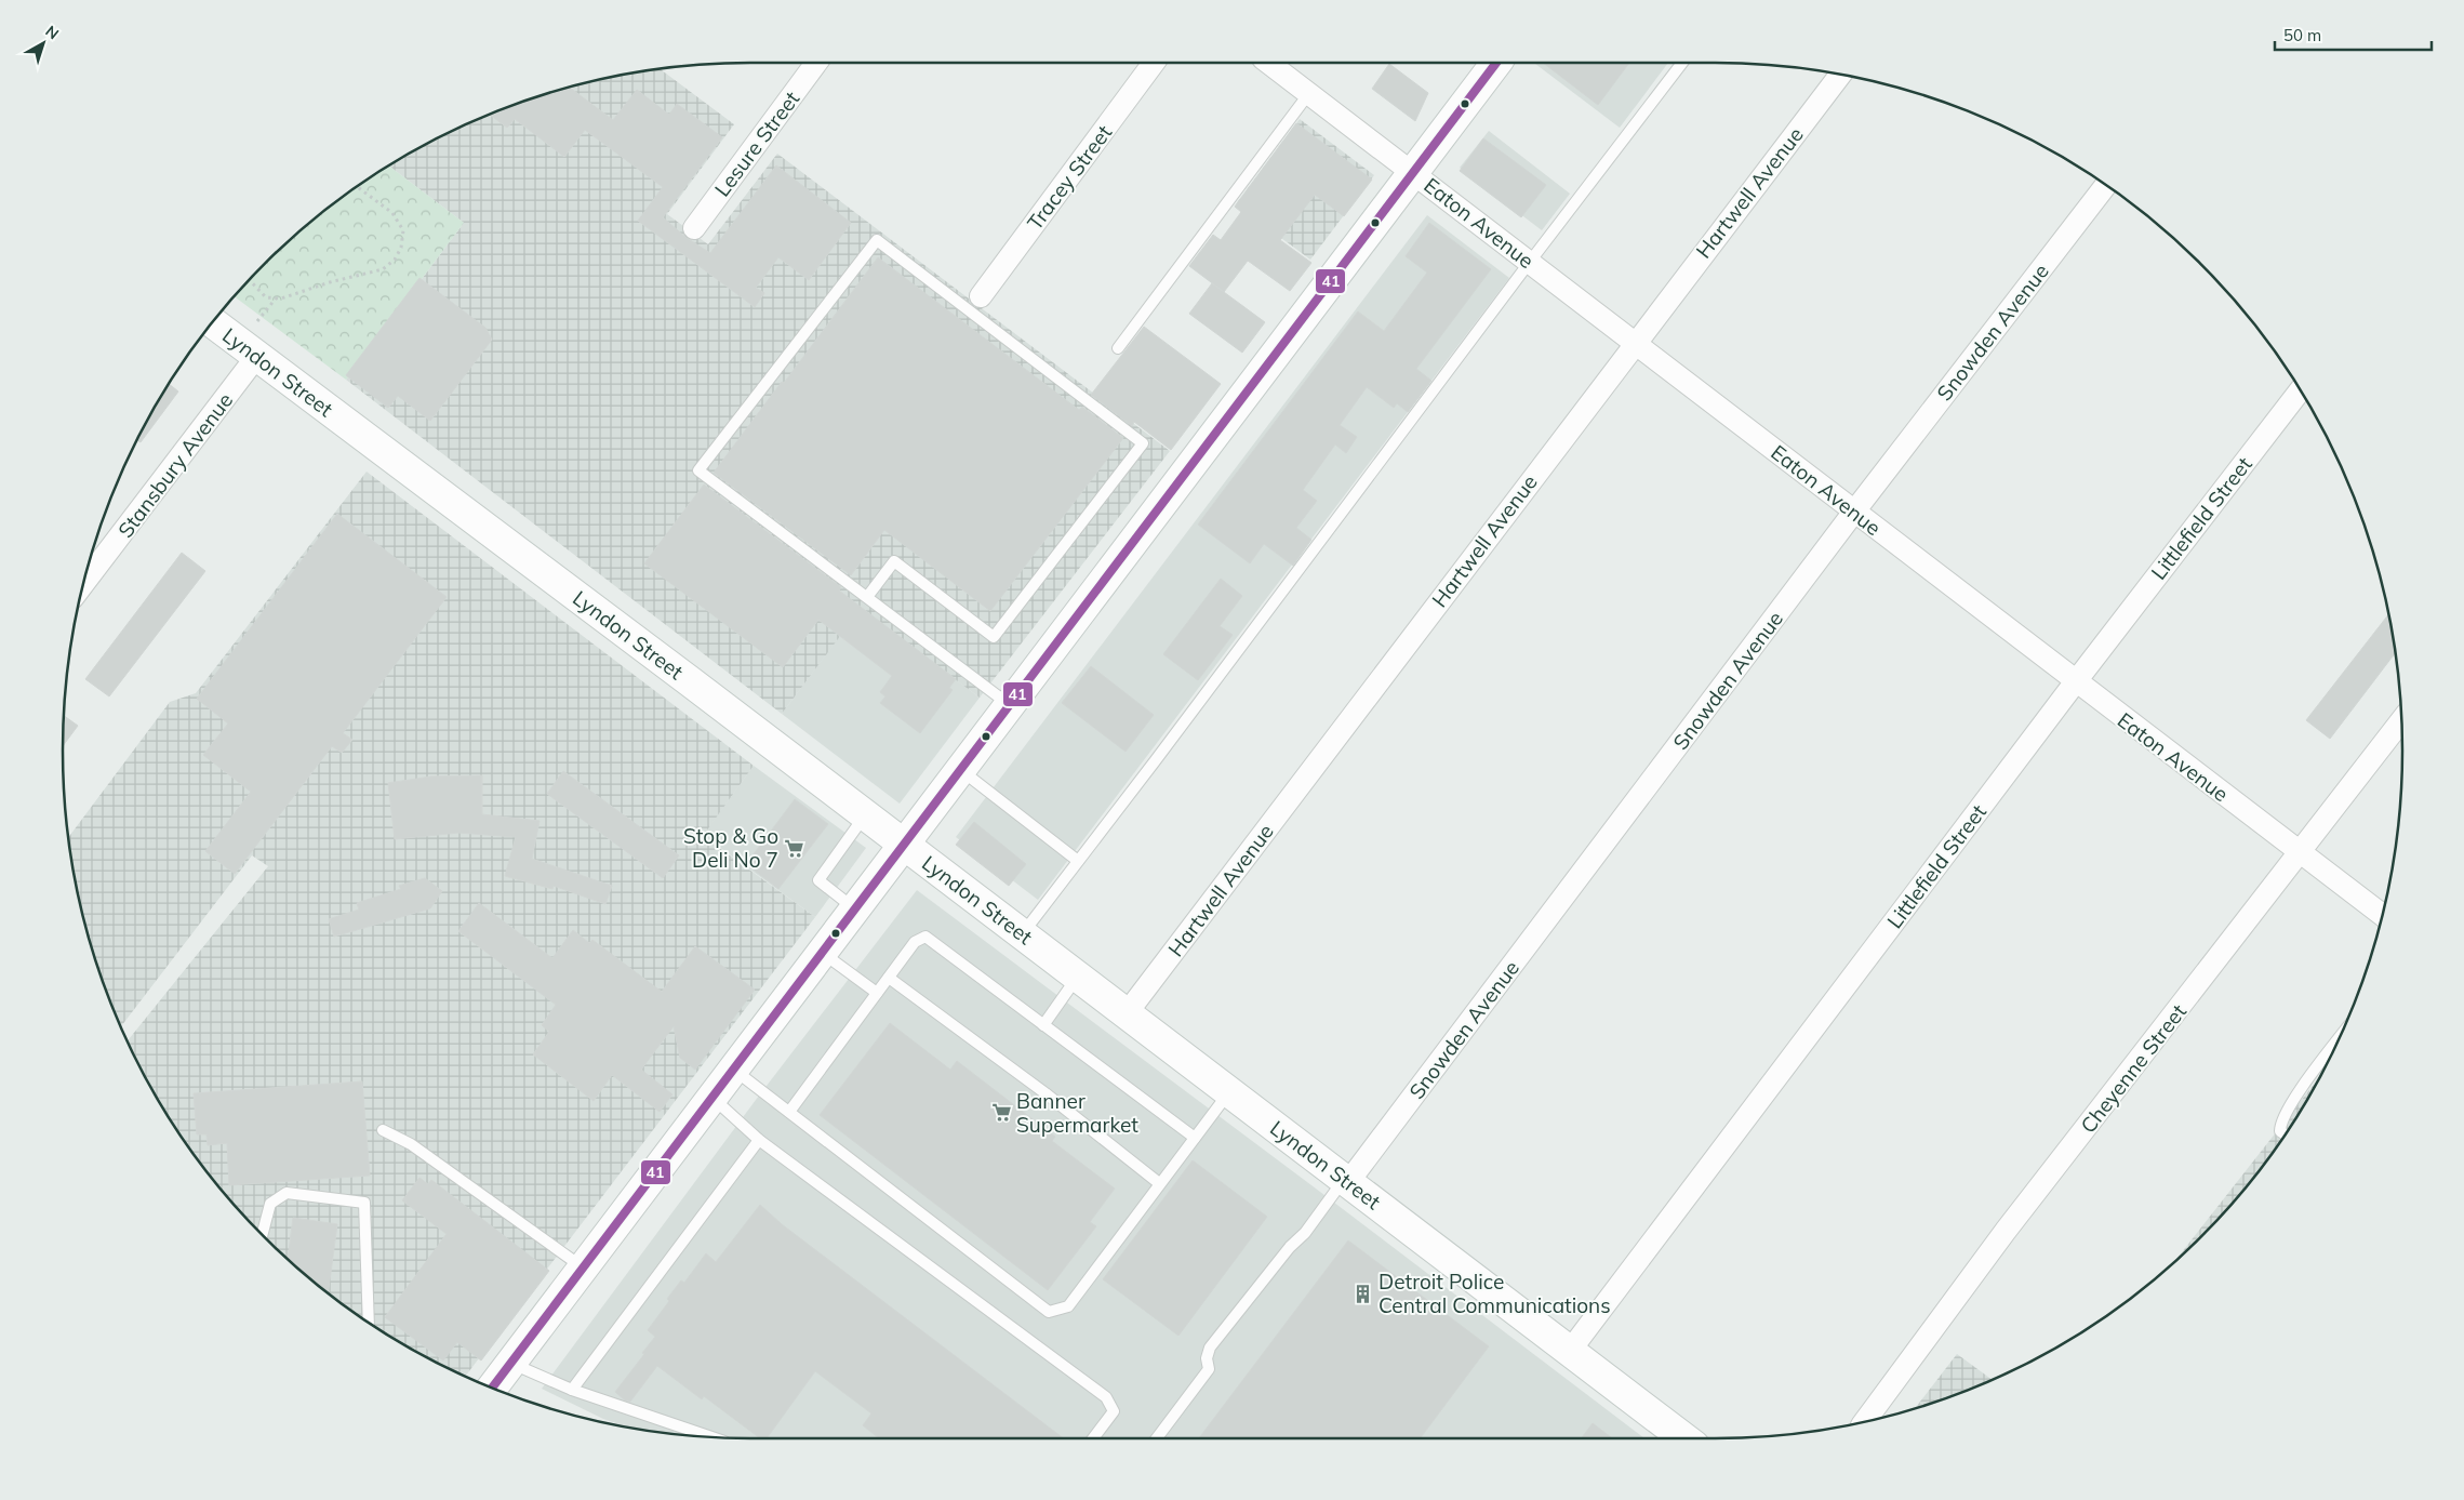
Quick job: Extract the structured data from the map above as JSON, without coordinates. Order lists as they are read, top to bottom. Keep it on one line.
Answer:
{"streets":{"street":["Lesure Street","Tracey Street","Hartwell Avenue","Eaton Avenue","Snowden Avenue","Lyndon Street","Stansbury Avenue","Littlefield Street","Cheyenne Street"]},"crossings":[["Hartwell Avenue","Eaton Avenue"],["Hartwell Avenue","Lyndon Street"],["Eaton Avenue","Snowden Avenue"],["Eaton Avenue","Littlefield Street"],["Eaton Avenue","Cheyenne Street"],["Snowden Avenue","Lyndon Street"],["Lyndon Street","Stansbury Avenue"],["Lyndon Street","Littlefield Street"]],"places":{"supermarket":["Stop & Go Deli No 7","Banner Supermarket"],"building":["Detroit Police Central Communications"]},"lines":["transit line 41"],"scale_bar":"50 m","north":"top right"}
